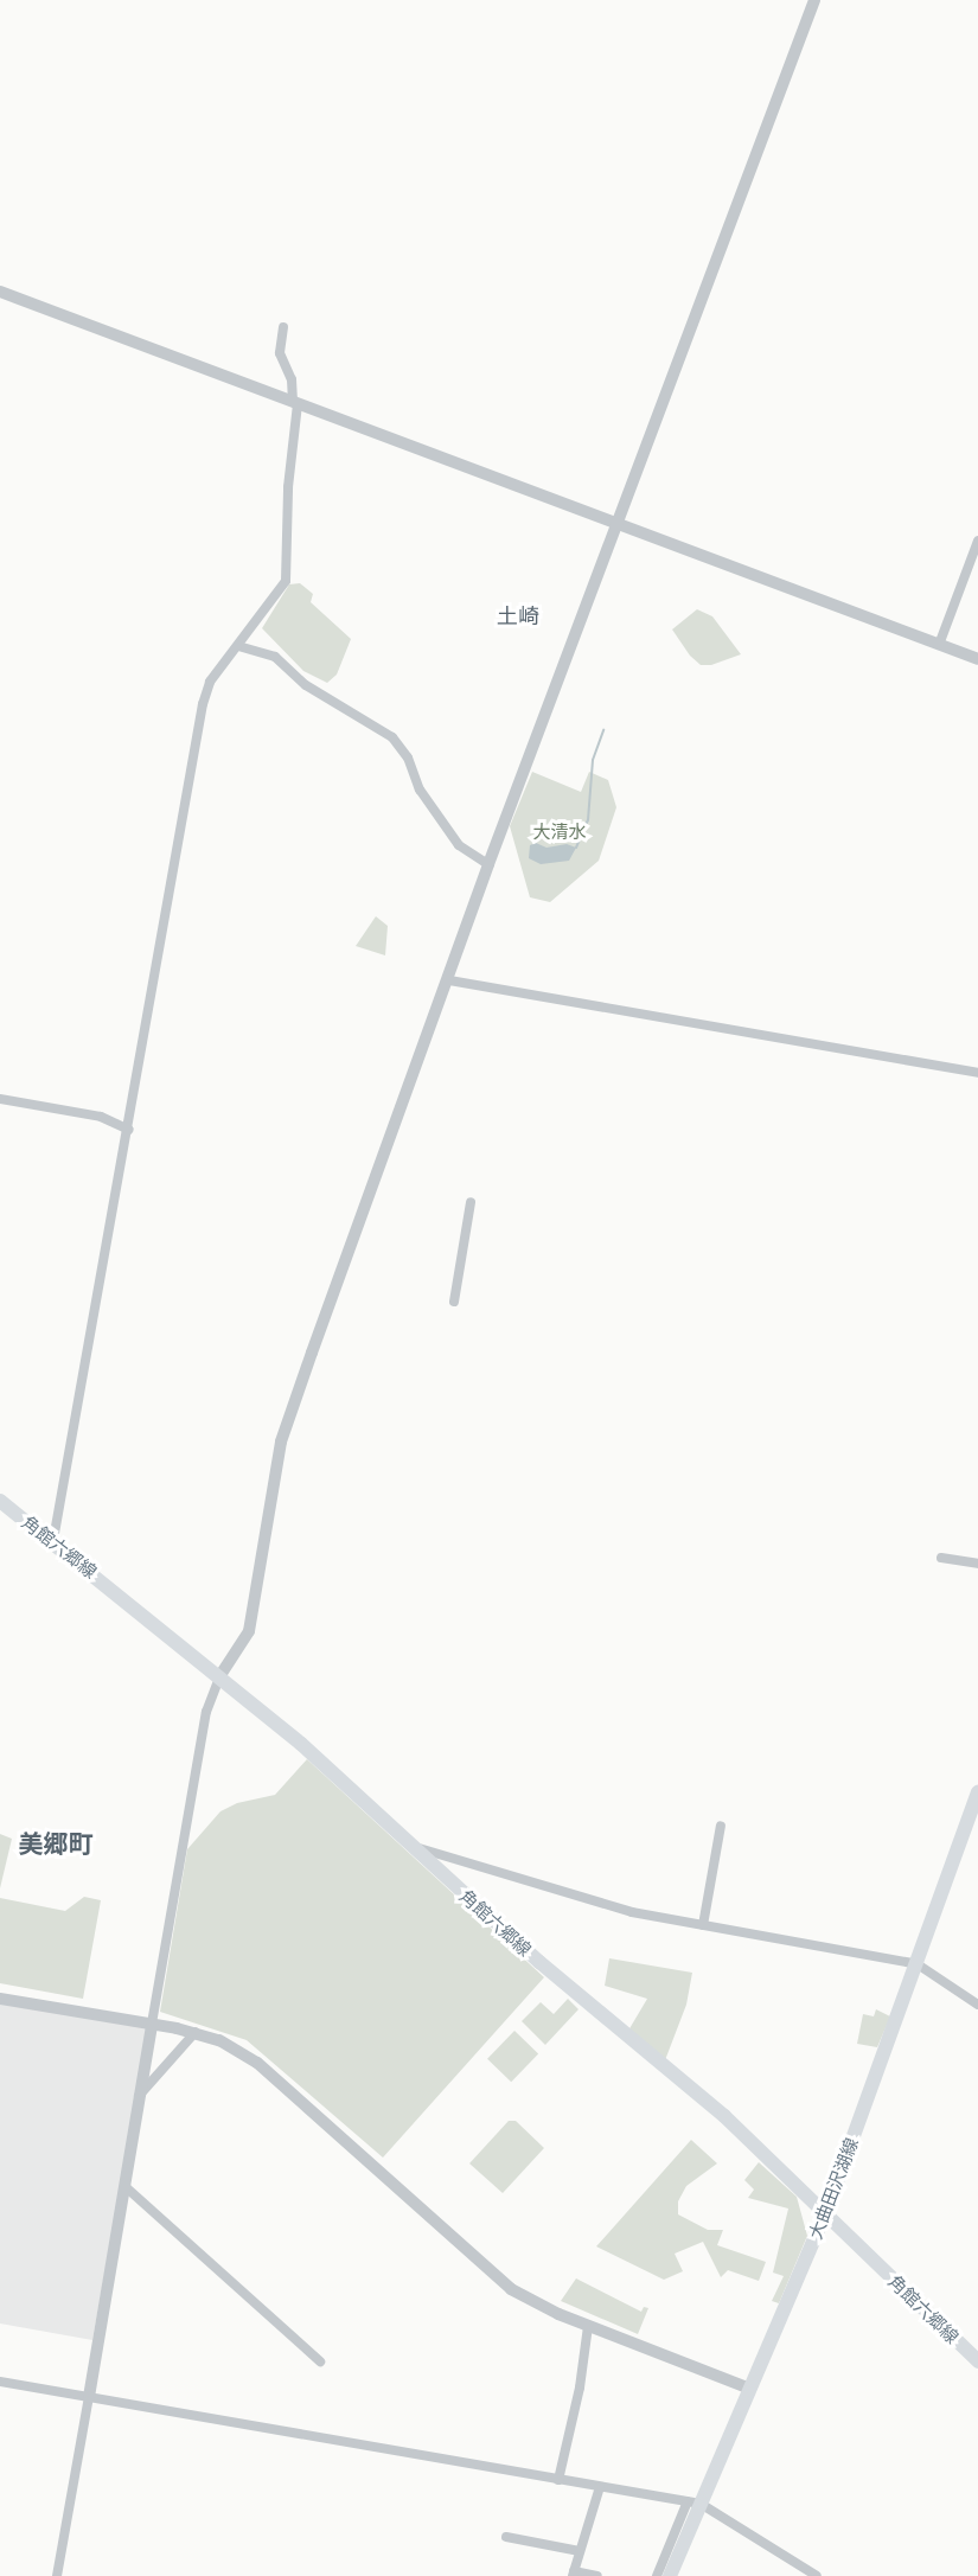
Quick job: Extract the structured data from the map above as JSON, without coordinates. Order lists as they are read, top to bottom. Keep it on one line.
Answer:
{"streets":{"main road":["角館六郷線","大曲田沢湖線"]},"crossings":[["角館六郷線","大曲田沢湖線"]],"districts":["土崎","美郷町"],"parks":["大清水"]}
